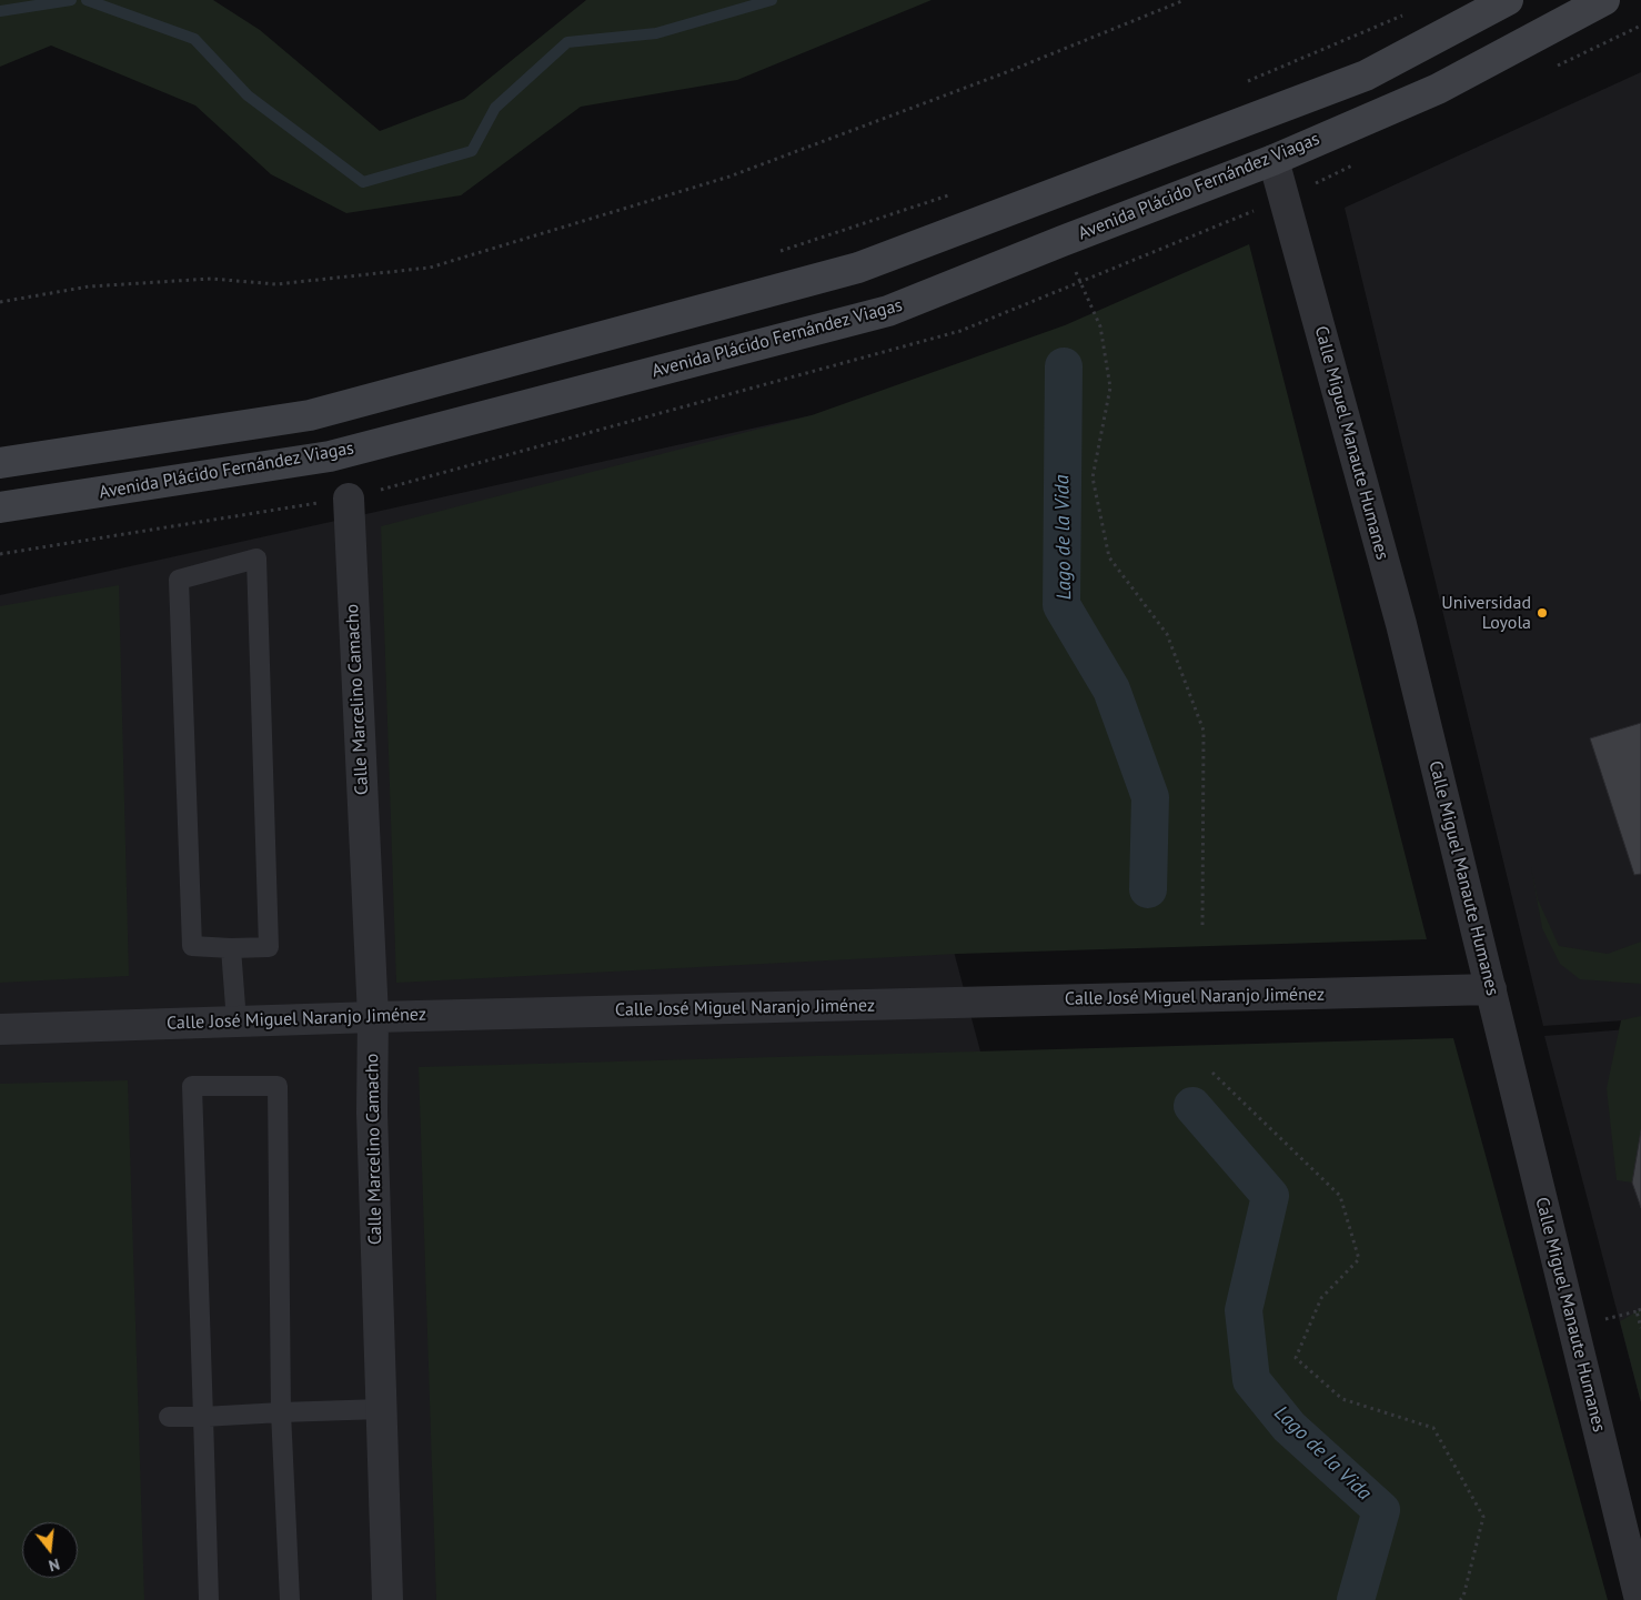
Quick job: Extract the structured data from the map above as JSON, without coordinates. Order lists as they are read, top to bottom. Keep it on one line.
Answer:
{"streets":{"main road":["Avenida Plácido Fernández Viagas"],"street":["Calle Miguel Manaute Humanes","Calle Marcelino Camacho","Calle José Miguel Naranjo Jiménez"]},"crossings":[["Avenida Plácido Fernández Viagas","Calle Miguel Manaute Humanes"],["Calle Miguel Manaute Humanes","Calle José Miguel Naranjo Jiménez"],["Calle Marcelino Camacho","Calle José Miguel Naranjo Jiménez"]],"water":["Lago de la Vida"],"places":["Universidad Loyola"],"north":"bottom"}
